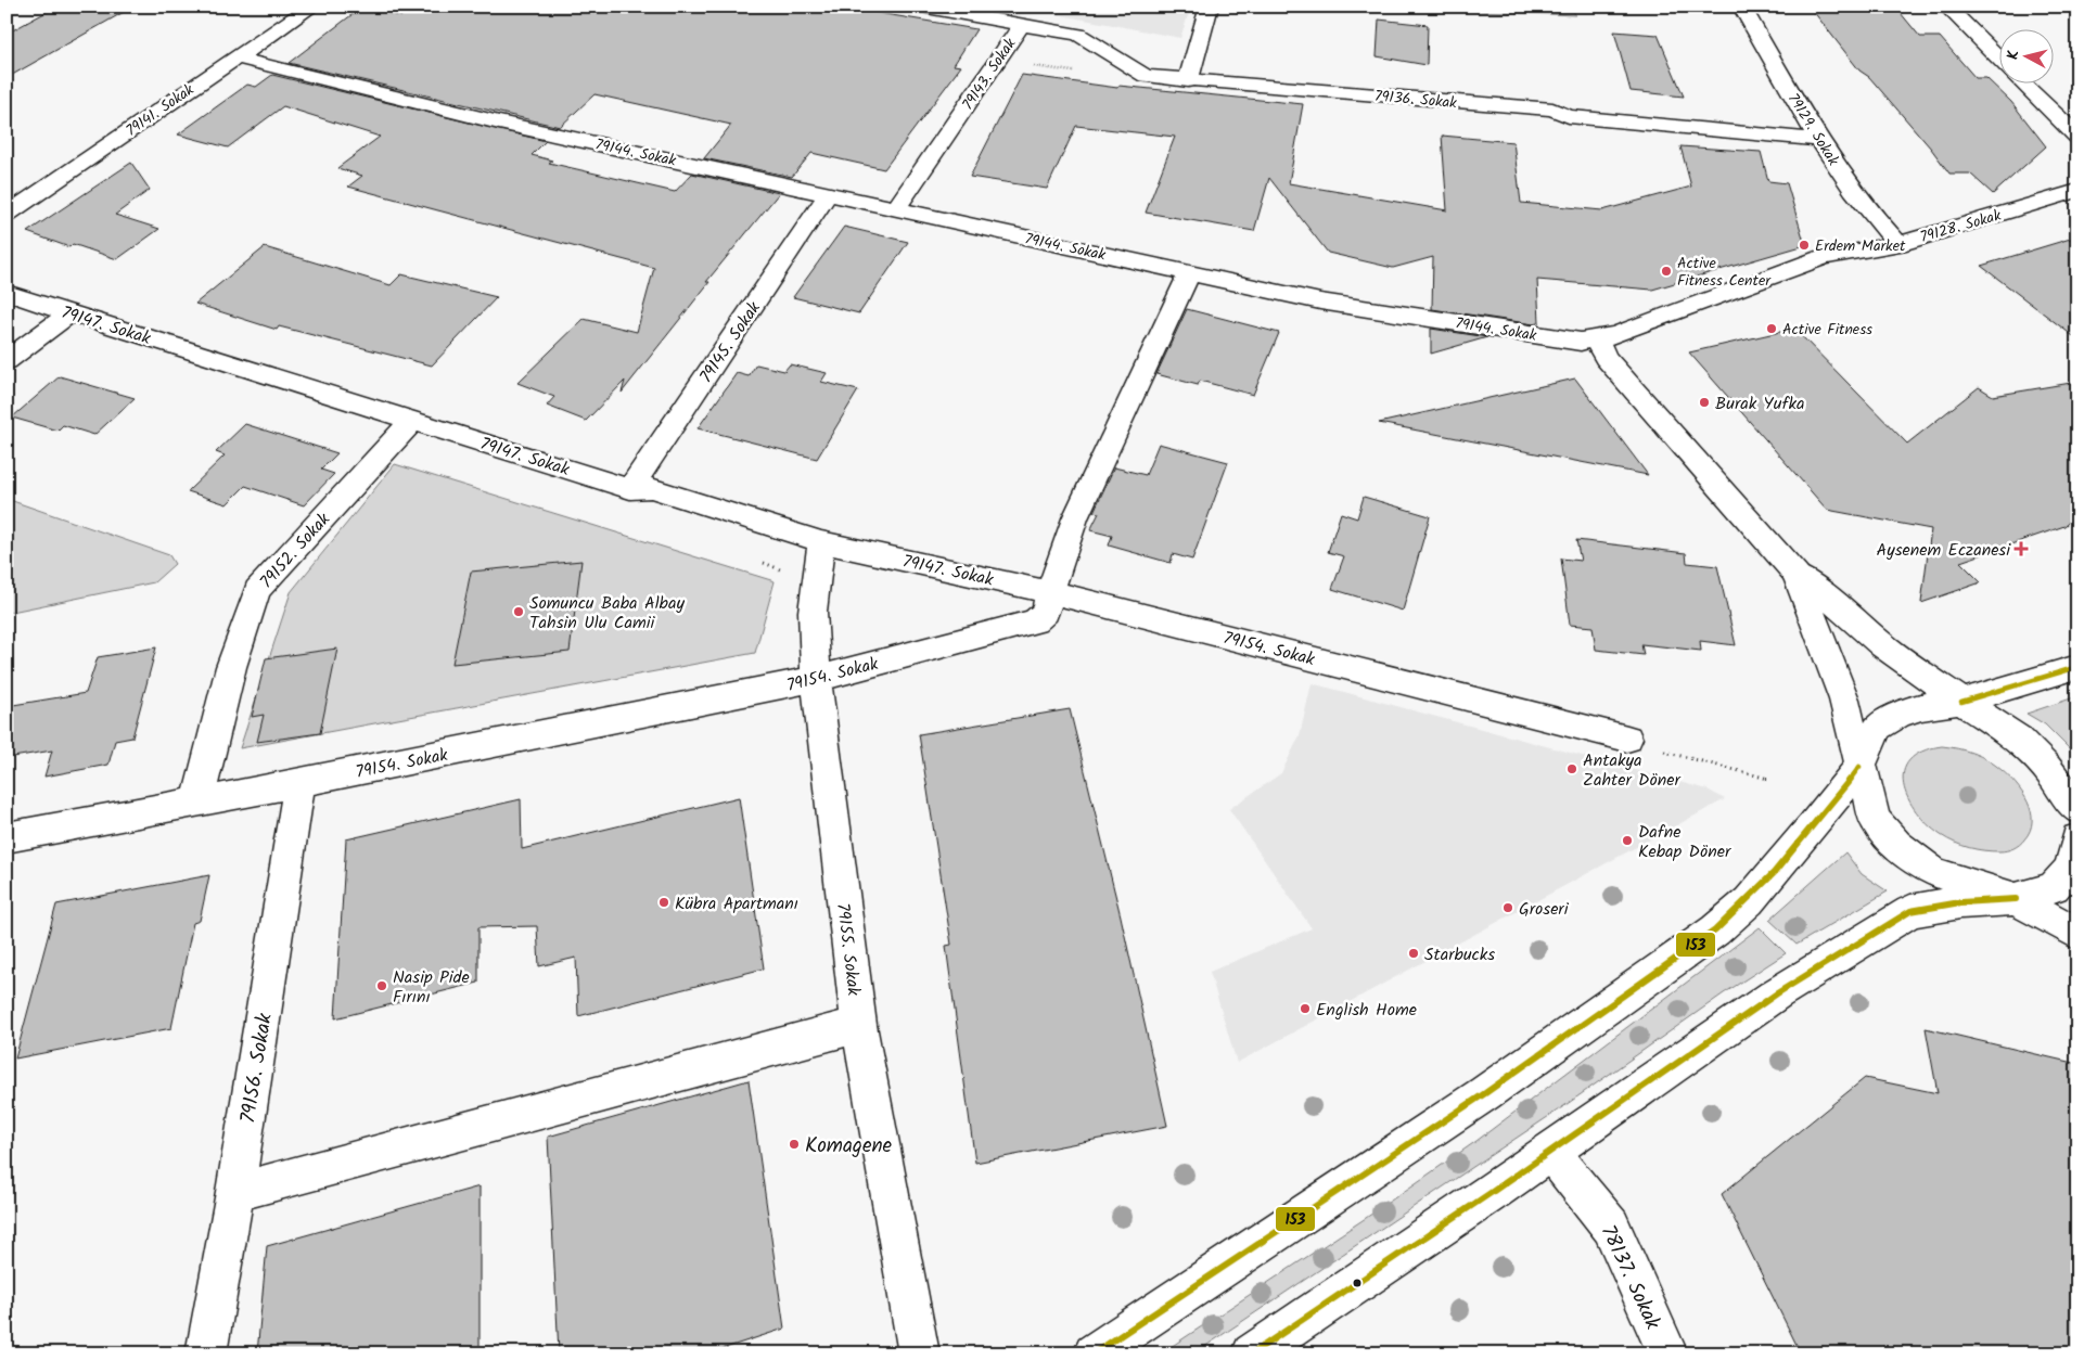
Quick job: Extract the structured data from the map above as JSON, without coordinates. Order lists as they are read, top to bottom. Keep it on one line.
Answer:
{"streets":{"street":["79143. Sokak","79136. Sokak","79141. Sokak","79129. Sokak","79144. Sokak","79128. Sokak","79147. Sokak","79145. Sokak","79152. Sokak","79154. Sokak","79155. Sokak","79156. Sokak","78137. Sokak"]},"crossings":[["79143. Sokak","79136. Sokak"],["79143. Sokak","79144. Sokak"],["79136. Sokak","79129. Sokak"],["79141. Sokak","79144. Sokak"],["79129. Sokak","79128. Sokak"],["79144. Sokak","79128. Sokak"],["79144. Sokak","79145. Sokak"],["79147. Sokak","79145. Sokak"],["79147. Sokak","79152. Sokak"],["79147. Sokak","79154. Sokak"],["79147. Sokak","79155. Sokak"],["79152. Sokak","79154. Sokak"],["79154. Sokak","79155. Sokak"],["79154. Sokak","79156. Sokak"]],"places":{"other":["Erdem Market","Active Fitness Center","Active Fitness","Burak Yufka","Somuncu Baba Albay Tahsin Ulu Camii","Antakya Zahter Döner","Dafne Kebap Döner","Kübra Apartmanı","Groseri","Starbucks","Nasip Pide Fırını","English Home","Komagene"],"health":["Aysenem Eczanesi"]},"lines":["transit line 153"],"north":"left"}
